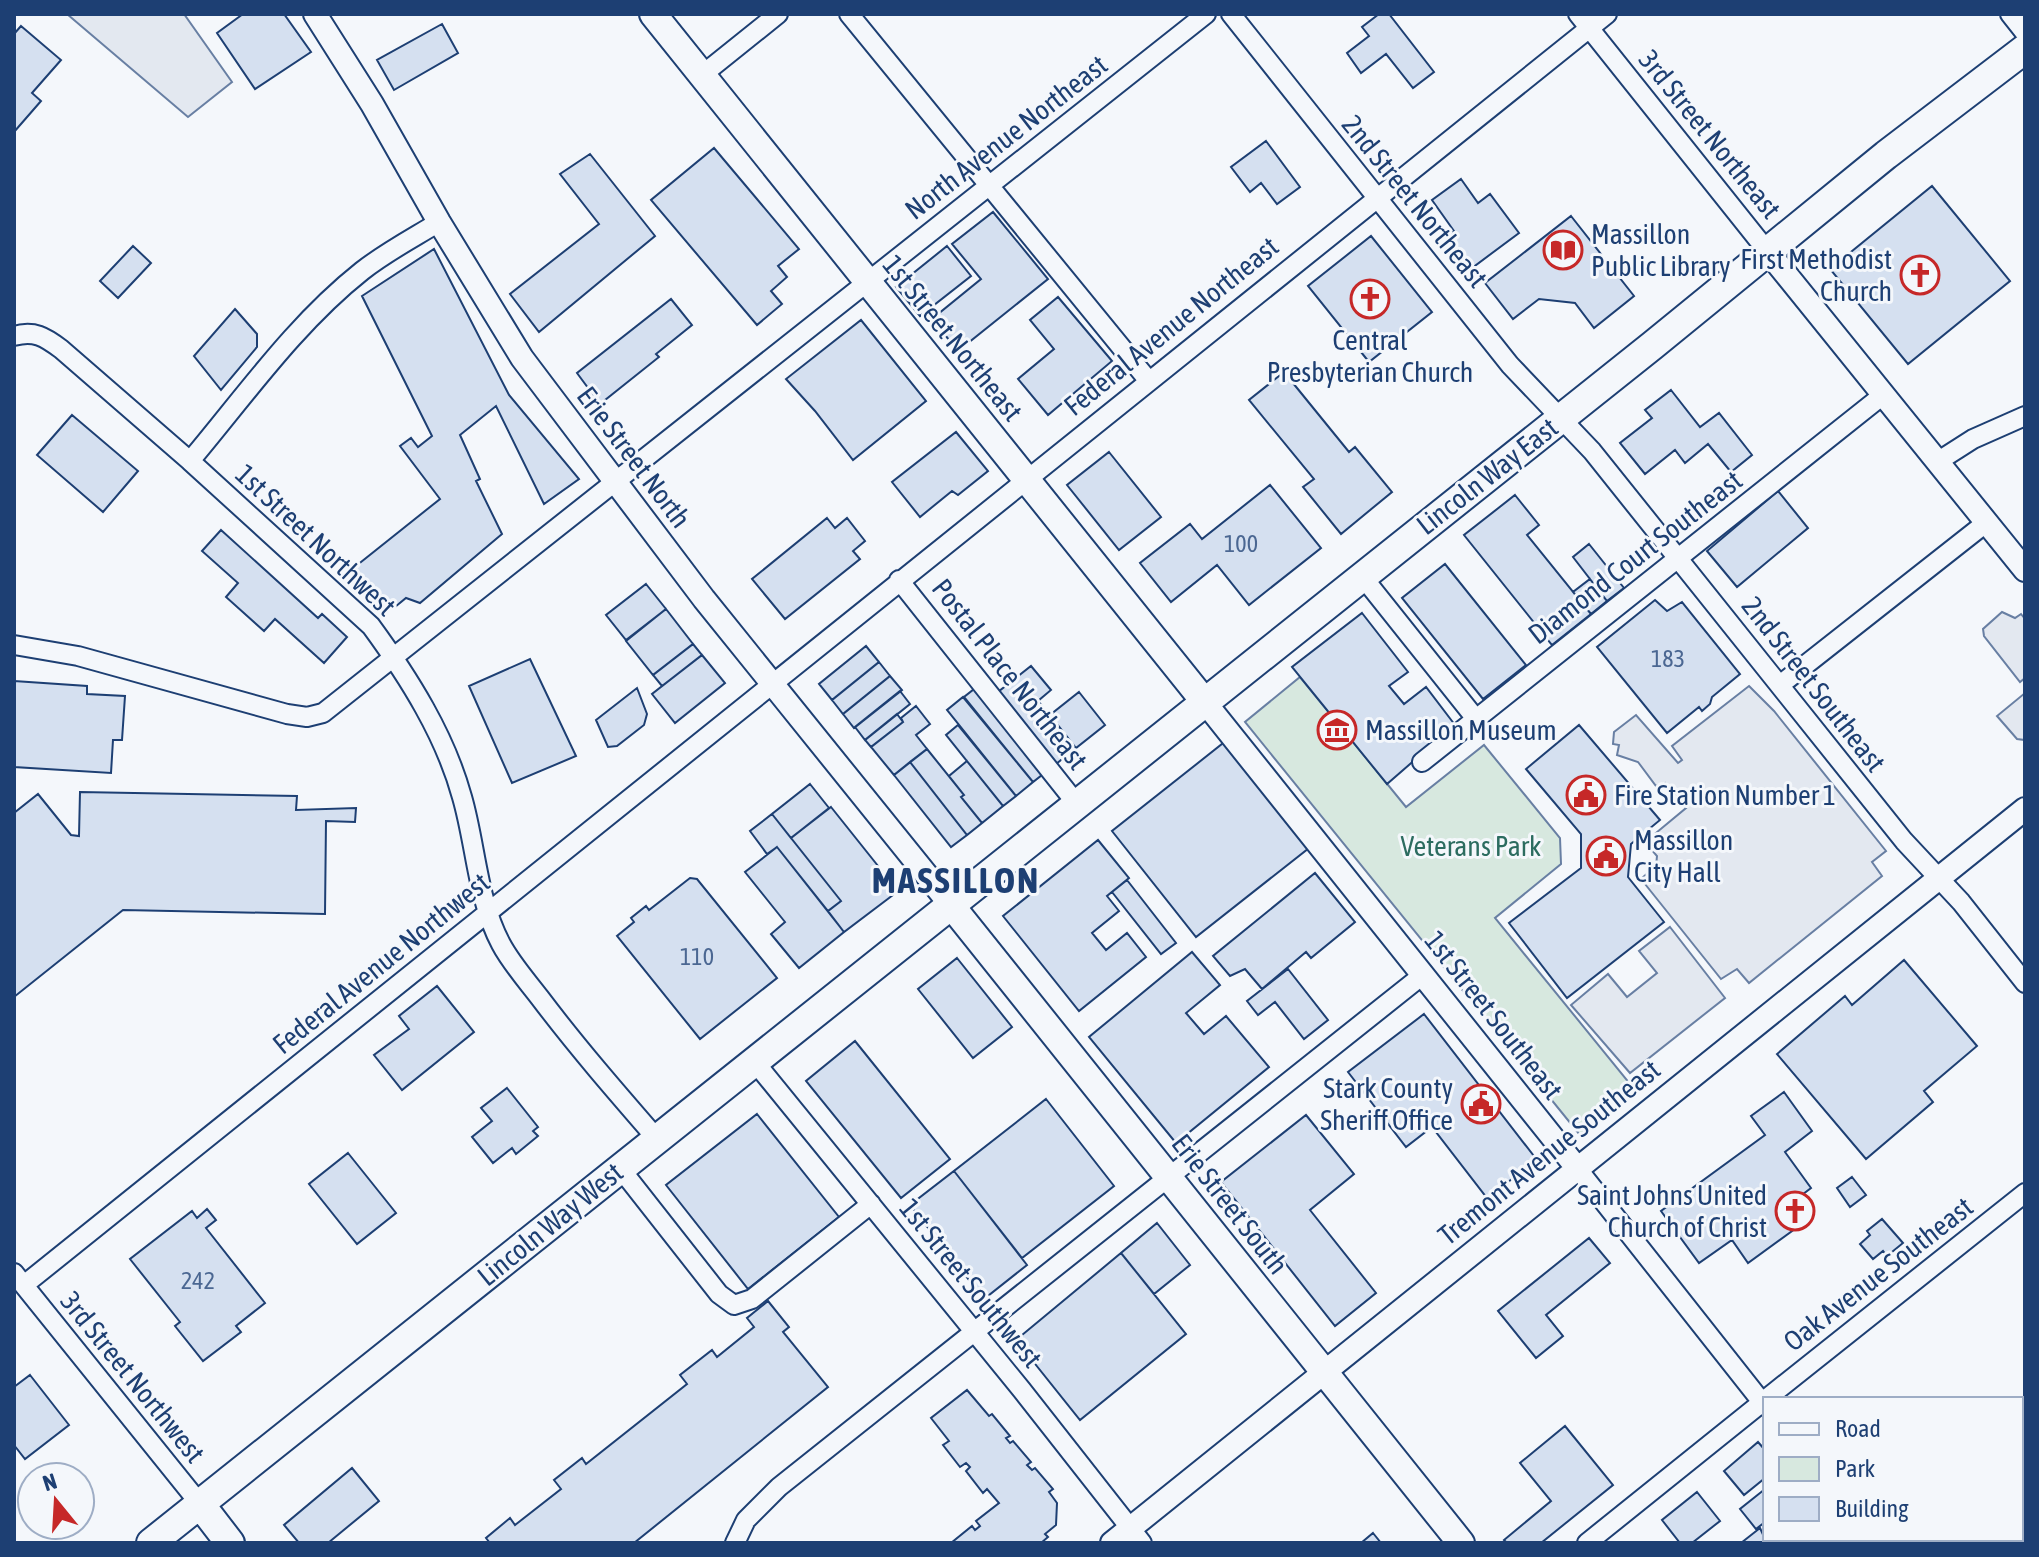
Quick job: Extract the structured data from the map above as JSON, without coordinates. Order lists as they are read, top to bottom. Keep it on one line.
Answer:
{"streets":{"main road":["1st Street Northeast","Lincoln Way East","Erie Street South","Lincoln Way West"],"street":["3rd Street Northeast","North Avenue Northeast","2nd Street Northeast","Federal Avenue Northeast","Erie Street North","1st Street Northwest","Diamond Court Southeast","Postal Place Northeast","2nd Street Southeast","Federal Avenue Northwest","1st Street Southeast","Tremont Avenue Southeast","Oak Avenue Southeast","1st Street Southwest","3rd Street Northwest"]},"crossings":[["3rd Street Northeast","Federal Avenue Northeast"],["3rd Street Northeast","Lincoln Way East"],["North Avenue Northeast","1st Street Northeast"],["North Avenue Northeast","Erie Street North"],["North Avenue Northeast","1st Street Northwest"],["2nd Street Northeast","Federal Avenue Northeast"],["2nd Street Northeast","Lincoln Way East"],["2nd Street Northeast","2nd Street Southeast"],["Federal Avenue Northeast","1st Street Northeast"],["Federal Avenue Northeast","Erie Street North"],["Federal Avenue Northeast","Postal Place Northeast"],["Federal Avenue Northeast","Federal Avenue Northwest"],["1st Street Northeast","Lincoln Way East"],["1st Street Northeast","1st Street Southeast"],["Erie Street North","Lincoln Way East"],["Erie Street North","Federal Avenue Northwest"],["Erie Street North","Erie Street South"],["Erie Street North","Lincoln Way West"],["Lincoln Way East","Postal Place Northeast"],["Lincoln Way East","2nd Street Southeast"],["Lincoln Way East","1st Street Southeast"],["Lincoln Way East","Erie Street South"],["Lincoln Way East","Lincoln Way West"],["1st Street Northwest","Federal Avenue Northwest"],["1st Street Northwest","Lincoln Way West"],["Diamond Court Southeast","2nd Street Southeast"],["2nd Street Southeast","Tremont Avenue Southeast"],["Federal Avenue Northwest","3rd Street Northwest"],["1st Street Southeast","Tremont Avenue Southeast"],["Tremont Avenue Southeast","Erie Street South"],["Tremont Avenue Southeast","1st Street Southwest"],["Erie Street South","Lincoln Way West"],["Lincoln Way West","1st Street Southwest"],["Lincoln Way West","3rd Street Northwest"]],"districts":["MASSILLON"],"parks":["Veterans Park"],"places":{"library":["Massillon Public Library"],"church":["First Methodist Church","Central Presbyterian Church","Saint Johns United Church of Christ"],"museum":["Massillon Museum"],"public building":["Fire Station Number 1","Massillon City Hall","Stark County Sheriff Office"]},"house_numbers":["100","183","110","242"],"legend":["Road","Park","Building"],"north":"top"}
